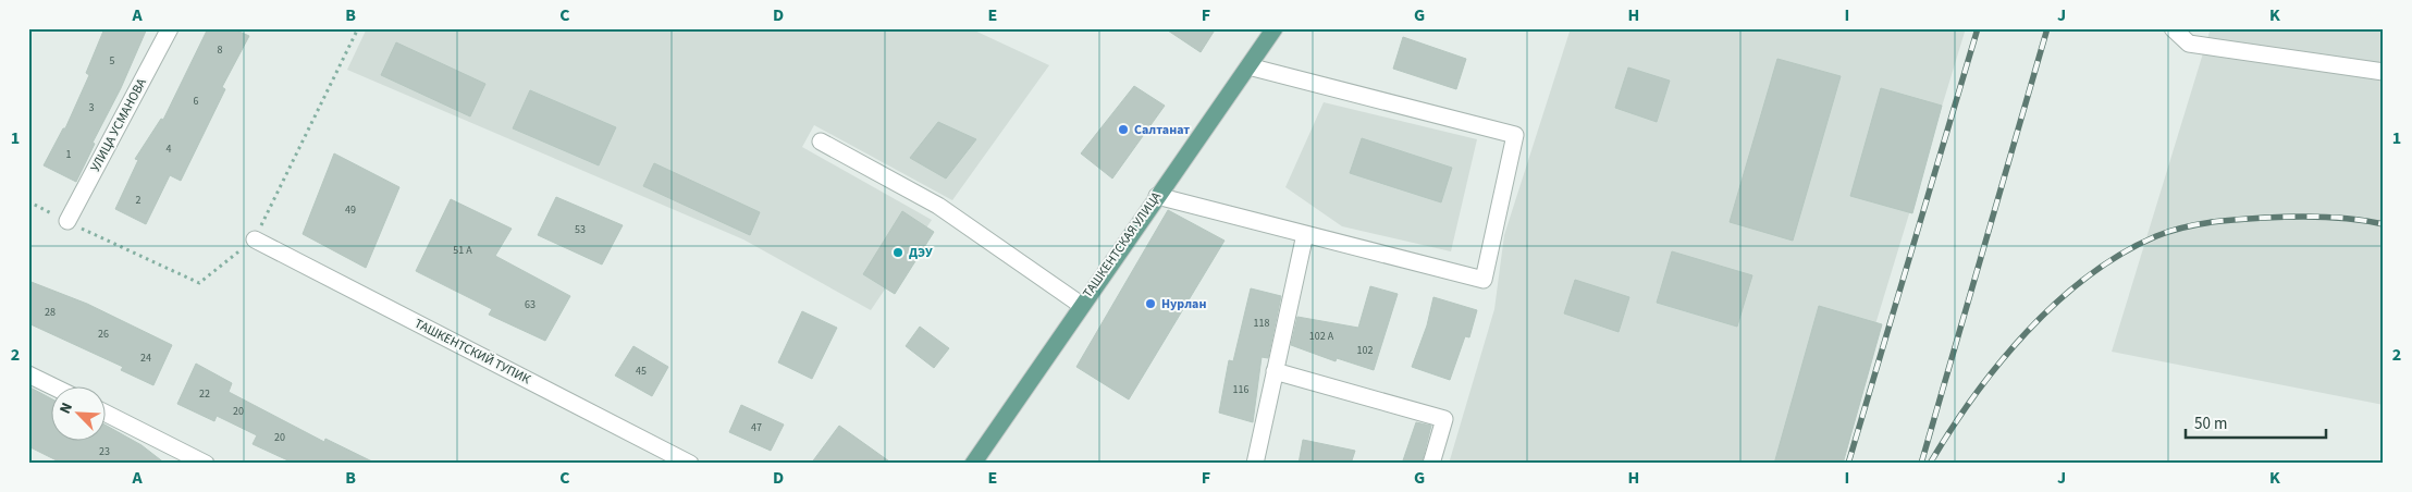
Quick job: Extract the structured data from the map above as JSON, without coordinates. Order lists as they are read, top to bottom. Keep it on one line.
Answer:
{"streets":{"main road":["ТАШКЕНТСКАЯ УЛИЦА"],"street":["УЛИЦА УСМАНОВА","ТАШКЕНТСКИЙ ТУПИК"]},"places":["Салтанат","ДЭУ","Нурлан"],"house_numbers":["8","5","6","3","4","1","2","49","53","51 А","63","28","118","26","102 А","102","24","45","116","22","20","47","20","23"],"scale_bar":"50 m","north":"top left","grid":{"columns":["A","B","C","D","E","F","G","H","I","J","K"],"rows":["1","2"]}}
